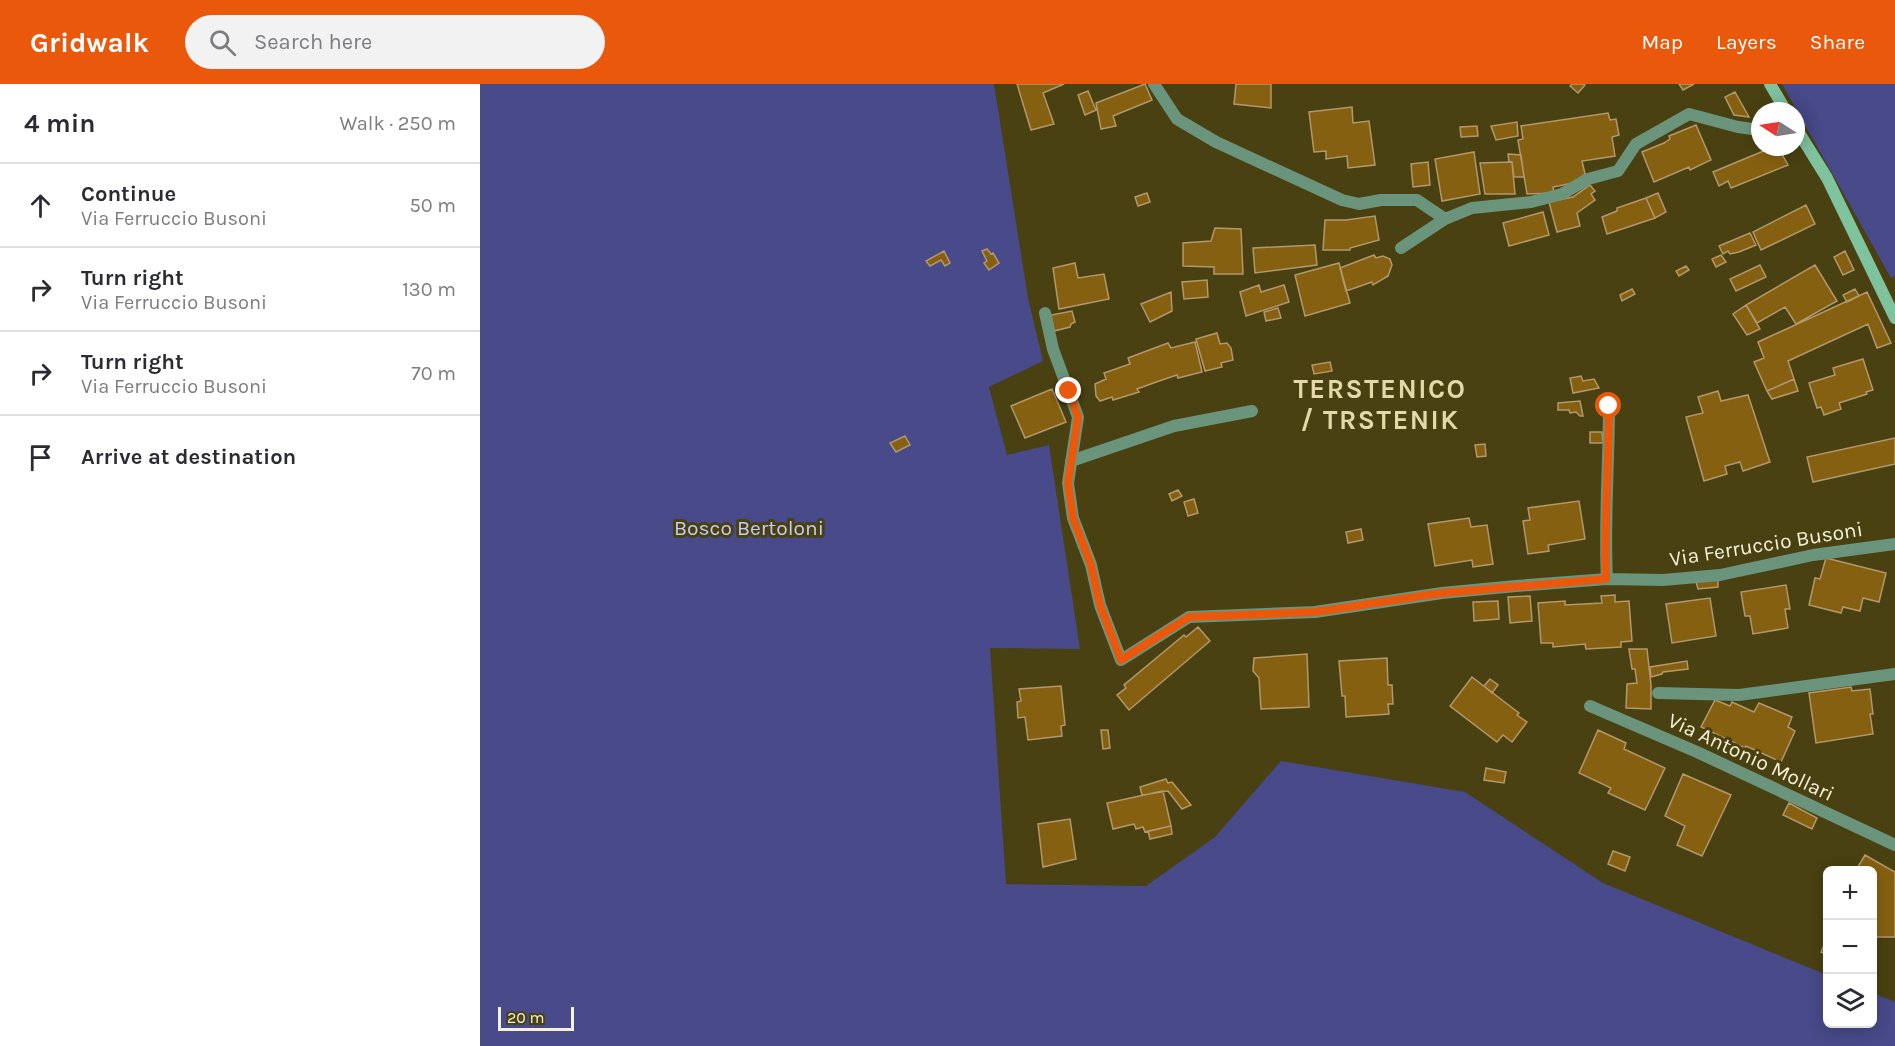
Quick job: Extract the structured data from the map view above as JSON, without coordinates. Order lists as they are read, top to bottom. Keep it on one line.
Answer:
{"streets":{"street":["Via Ferruccio Busoni","Via Antonio Mollari"]},"districts":["TERSTENICO / TRSTENIK"],"parks":["Bosco Bertoloni"],"scale_bar":"20 m","north":"left","page":{"header":"Gridwalk","search":"Search here","nav":["Map","Layers","Share"],"heading":["4 min","Walk · 250 m"],"list":[["Continue","Via Ferruccio Busoni","50 m"],["Turn right","Via Ferruccio Busoni","130 m"],["Turn right","Via Ferruccio Busoni","70 m"],"Arrive at destination"],"map_buttons":["+","−"],"scale":"20 m"}}
